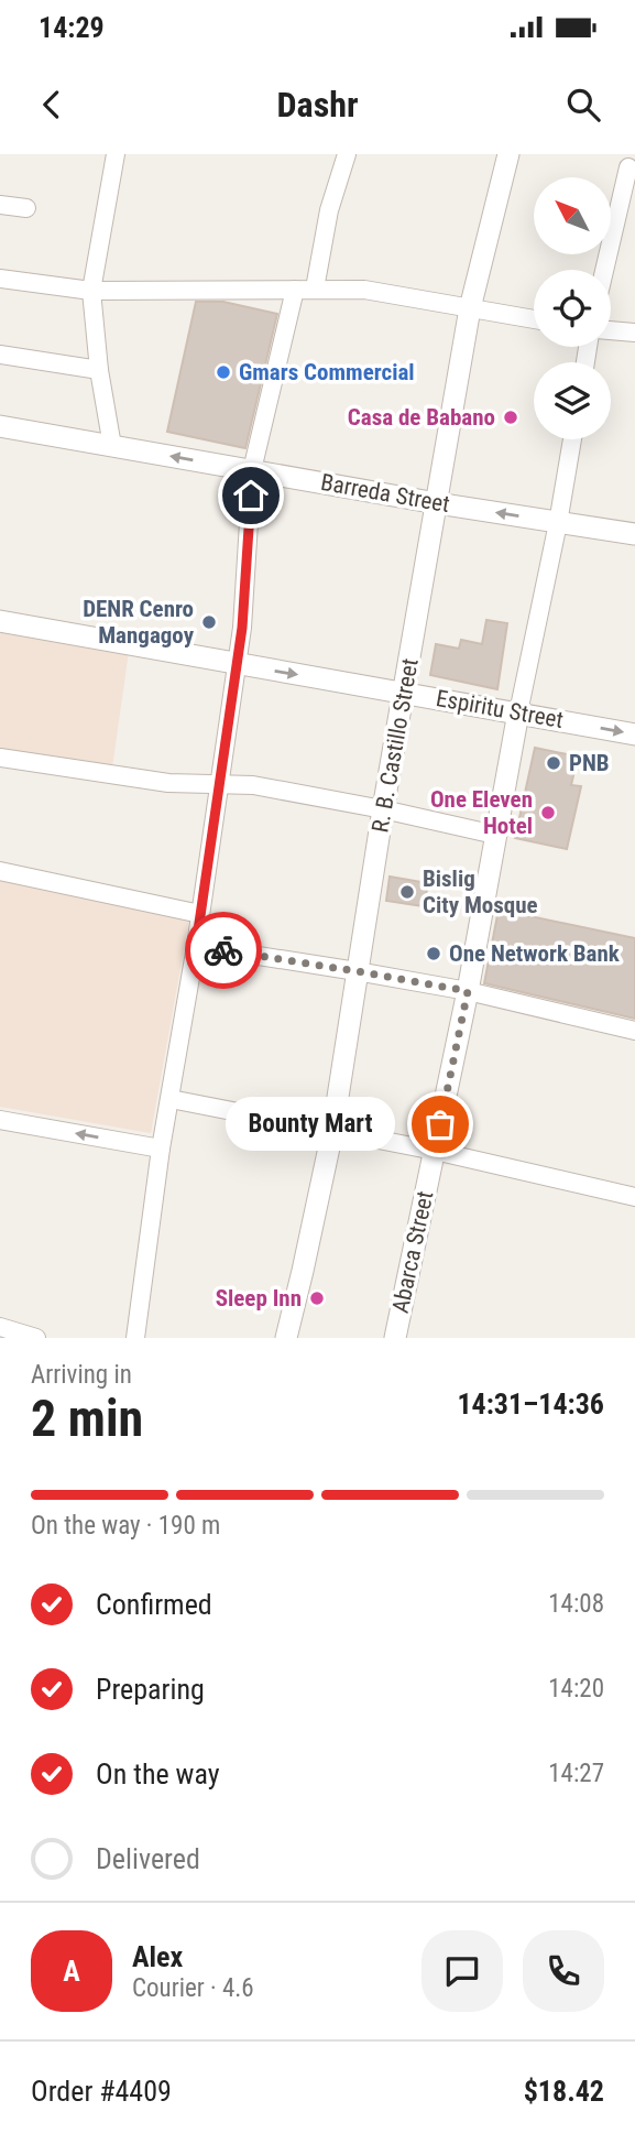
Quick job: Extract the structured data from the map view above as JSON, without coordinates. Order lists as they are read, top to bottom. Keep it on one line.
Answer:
{"streets":{"street":["Barreda Street","Espiritu Street","R. B. Castillo Street","Abarca Street"]},"crossings":[["Barreda Street","R. B. Castillo Street"],["Espiritu Street","R. B. Castillo Street"],["Espiritu Street","Abarca Street"]],"places":["Gmars Commercial","Casa de Babano","DENR Cenro Mangagoy","PNB","One Eleven Hotel","Bislig City Mosque","One Network Bank","Bounty Mart","Sleep Inn"],"north":"top left","page":{"status":"14:29","header":"Dashr","bubble":"Bounty Mart","heading":["2 min","Arriving in","14:31–14:36"],"panel":["Alex","Courier · 4.6","Order #4409","$18.42"],"bar":"On the way · 190 m","list":[["Confirmed","14:08"],["Preparing","14:20"],["On the way","14:27"],"Delivered"],"round":"A"}}
